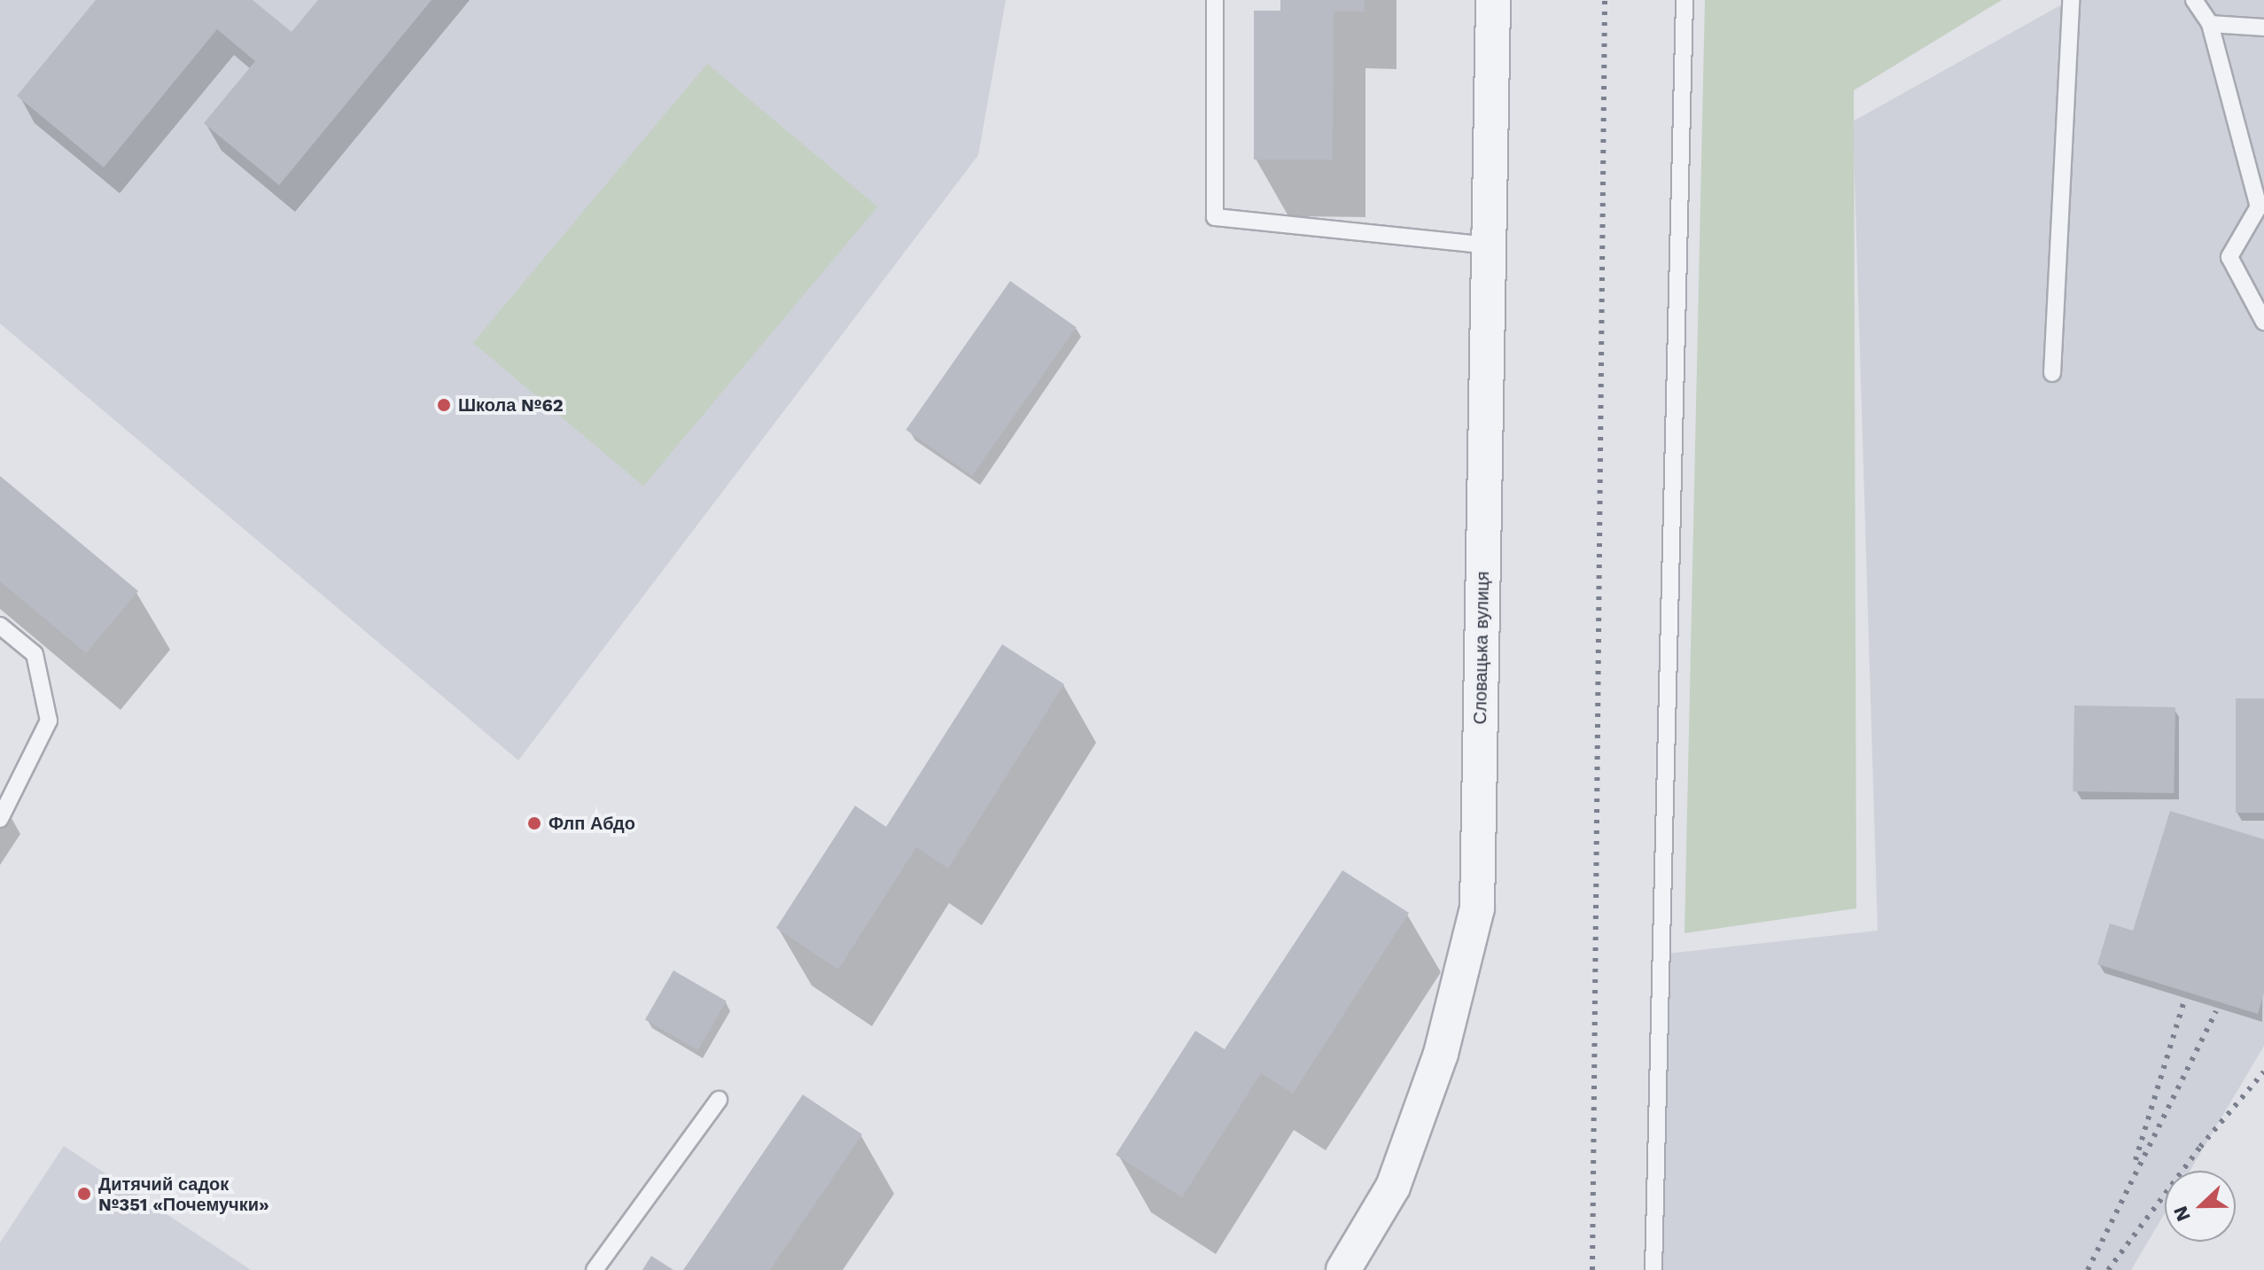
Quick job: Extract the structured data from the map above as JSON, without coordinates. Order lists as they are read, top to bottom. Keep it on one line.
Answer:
{"streets":{"street":["Словацька вулиця"]},"places":["Школа №62","Флп Абдо","Дитячий садок №351 «Почемучки»"],"north":"left"}
